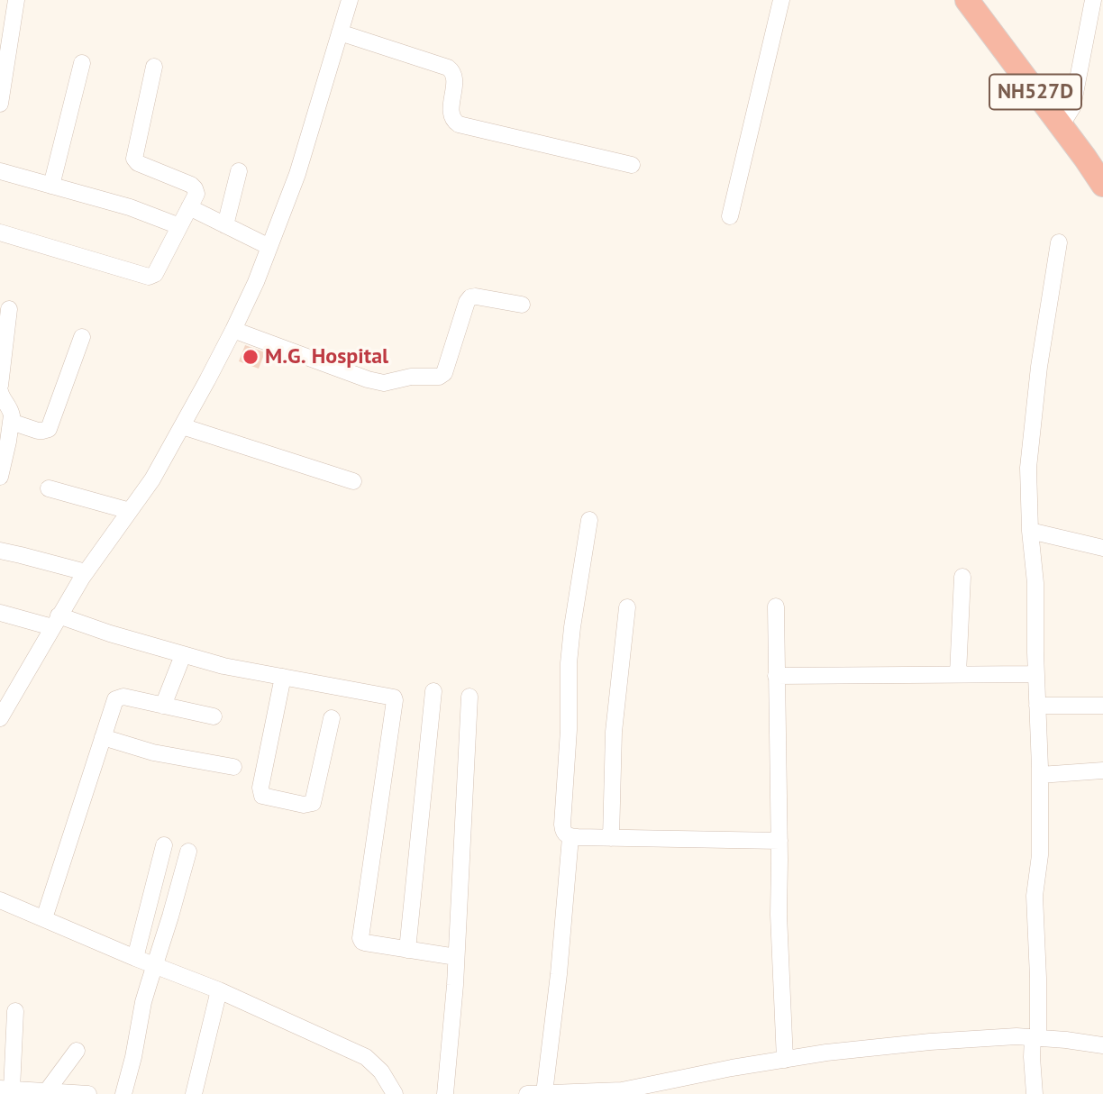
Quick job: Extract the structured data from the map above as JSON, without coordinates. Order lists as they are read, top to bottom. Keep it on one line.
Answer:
{"streets":{"highway":["NH527D"]},"places":["M.G. Hospital"]}
